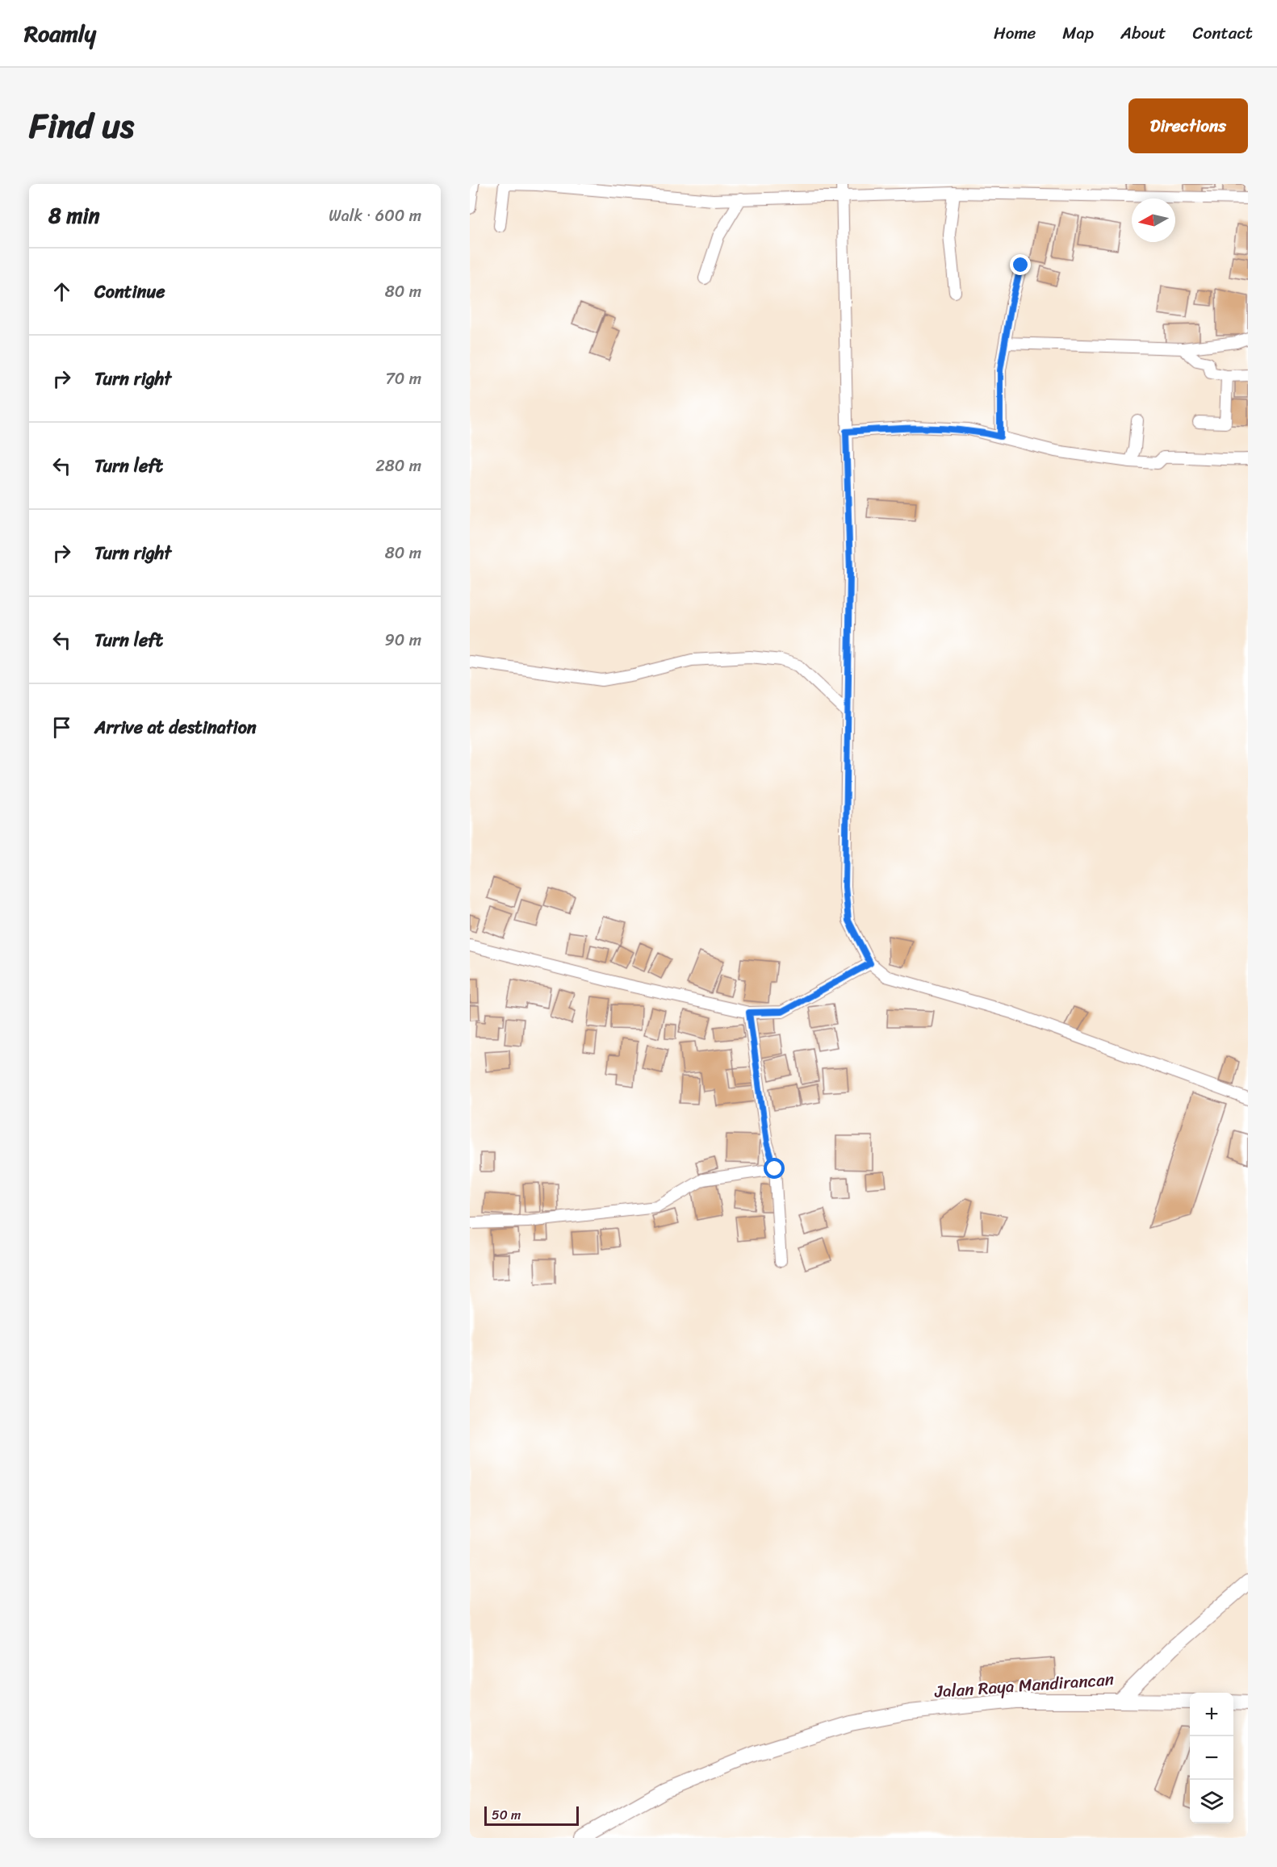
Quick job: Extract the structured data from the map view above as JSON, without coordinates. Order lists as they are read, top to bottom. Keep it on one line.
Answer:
{"streets":{"street":["Jalan Raya Mandirancan"]},"scale_bar":"50 m","north":"left","page":{"header":"Roamly","nav":["Home","Map","About","Contact"],"title":"Find us","buttons":"Directions","heading":["8 min","Walk · 600 m"],"list":[["Continue","80 m"],["Turn right","70 m"],["Turn left","280 m"],["Turn right","80 m"],["Turn left","90 m"],"Arrive at destination"],"map_buttons":["+","−"],"scale":"50 m"}}
